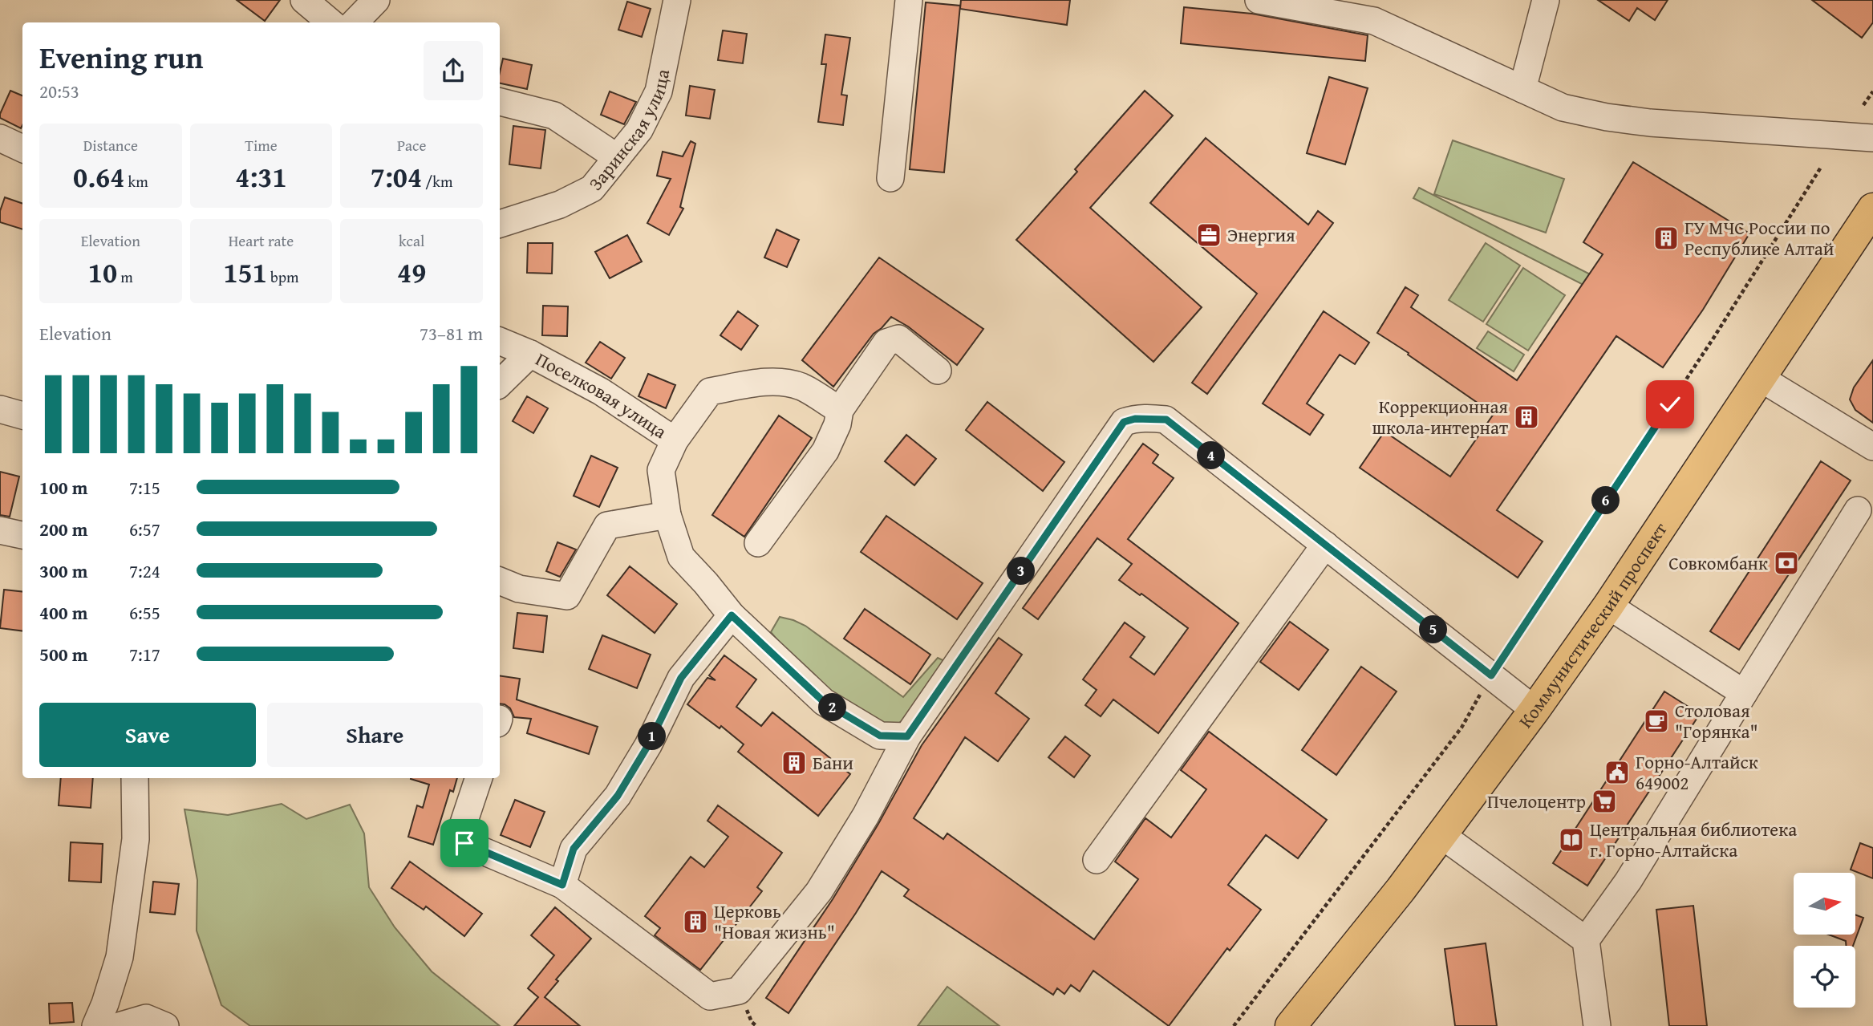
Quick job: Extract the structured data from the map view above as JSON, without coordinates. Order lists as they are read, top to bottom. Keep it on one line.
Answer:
{"streets":{"main road":["Коммунистический проспект"],"street":["Заринская улица","Поселковая улица"]},"places":{"office":["Энергия"],"building":["ГУ МЧС России по Республике Алтай","Коррекционная школа-интернат","Бани","Церковь \"Новая жизнь\""],"bank":["Совкомбанк"],"cafe":["Столовая \"Горянка\""],"public building":["Горно-Алтайск 649002"],"supermarket":["Пчелоцентр"],"library":["Центральная библиотека г. Горно-Алтайска"]},"north":"right","page":{"heading":["Evening run","20:53"],"stats":[["Distance","0.64 km"],["Time","4:31"],["Pace","7:04 /km"],["Elevation","10 m"],["Heart rate","151 bpm"],["kcal","49"]],"chart":["Elevation","73–81 m"],"pins":["4","6","3","5","2","1"],"list":[{"name":"100 m","note":"7:15"},{"name":"200 m","note":"6:57"},{"name":"300 m","note":"7:24"},{"name":"400 m","note":"6:55"},{"name":"500 m","note":"7:17"}],"buttons":["Save","Share"]}}
